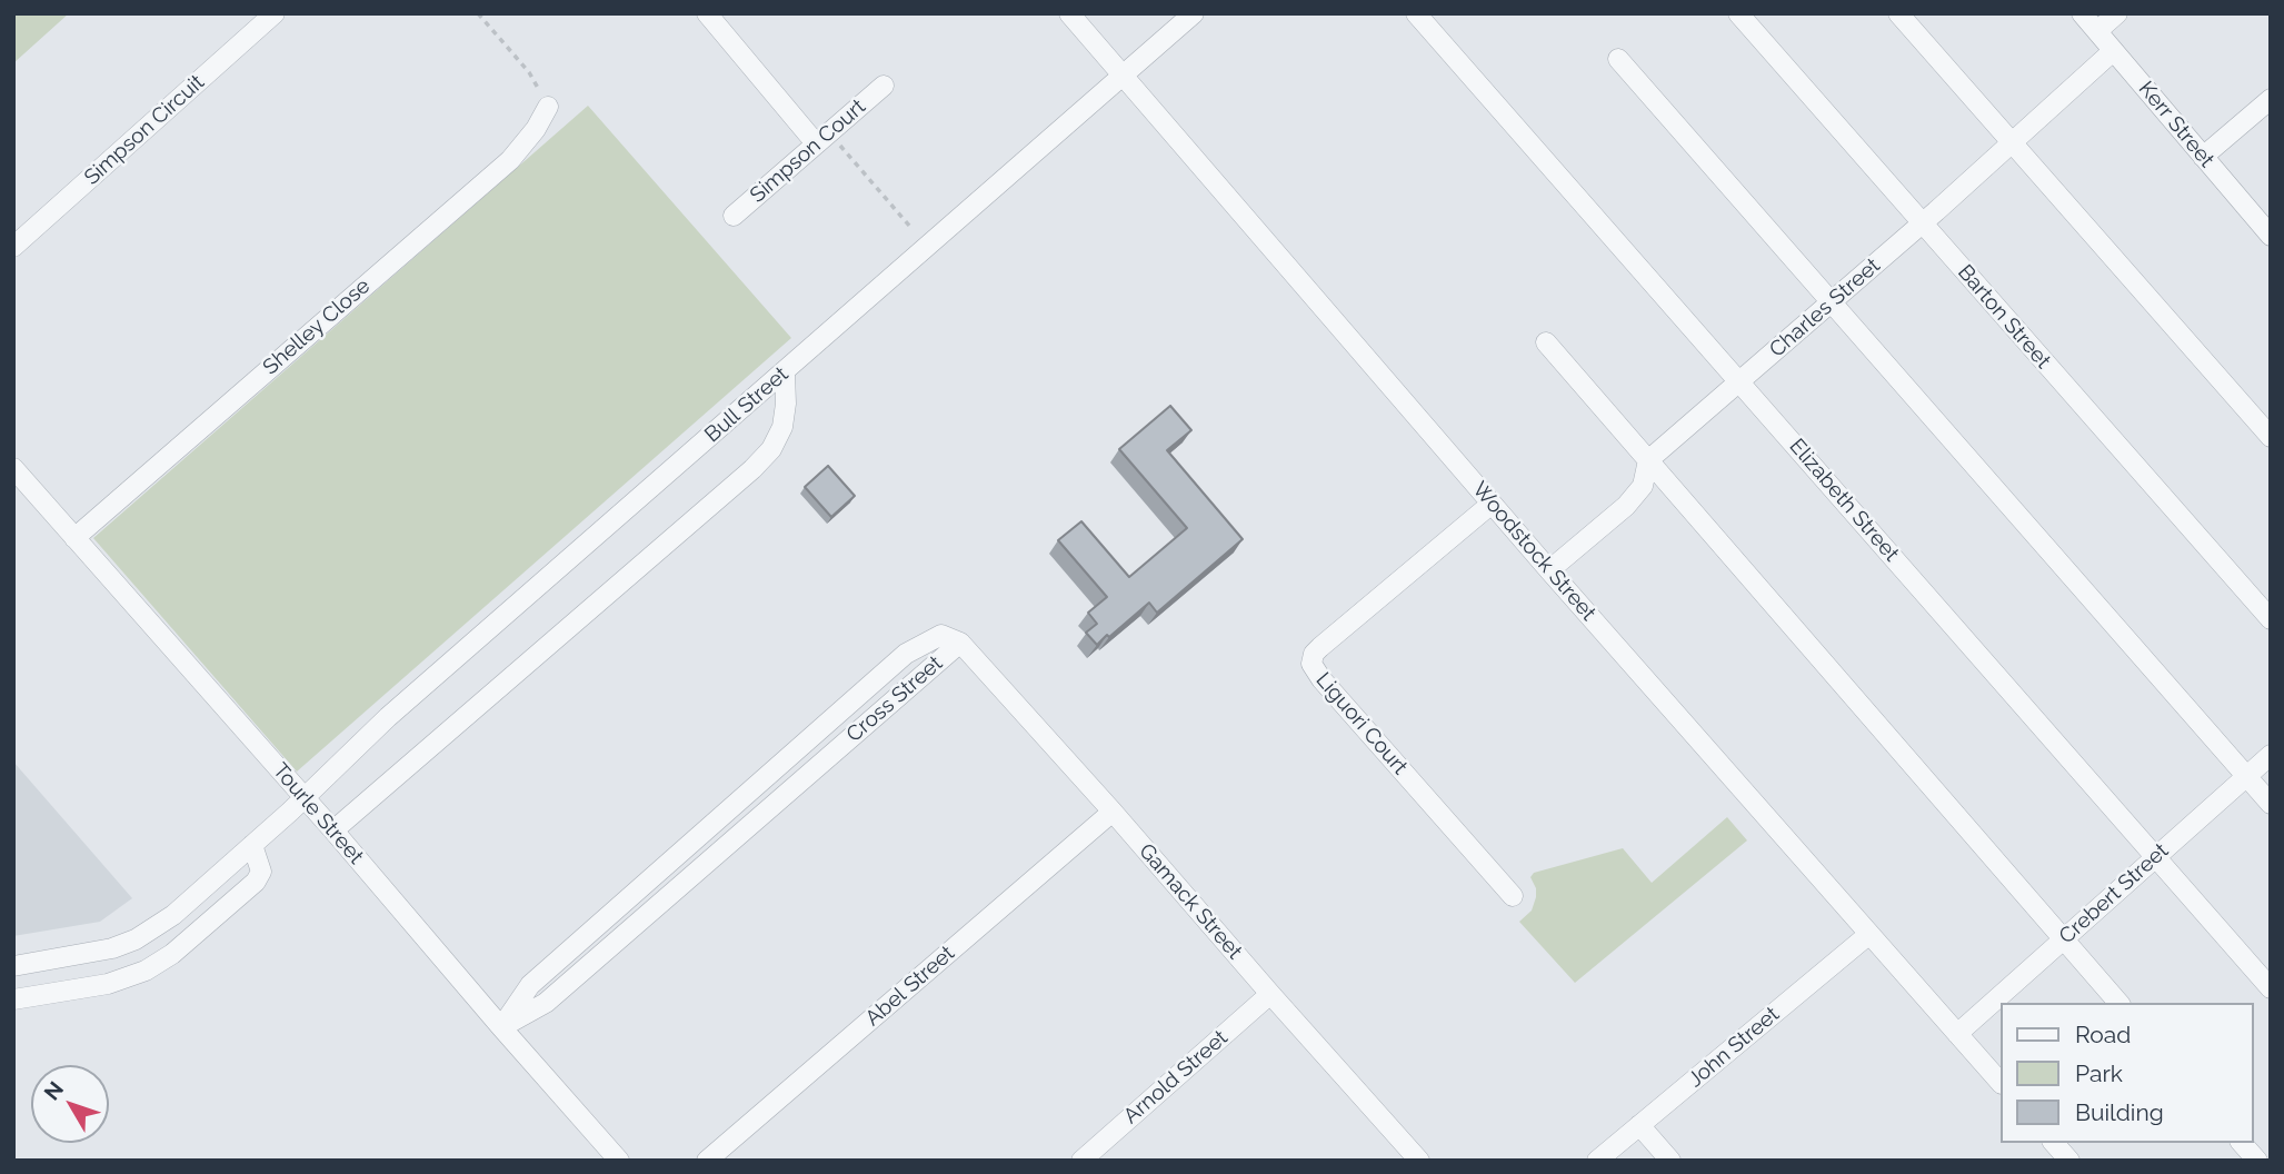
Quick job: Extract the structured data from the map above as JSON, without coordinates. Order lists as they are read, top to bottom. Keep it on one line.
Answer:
{"streets":{"street":["Kerr Street","Simpson Circuit","Simpson Court","Charles Street","Barton Street","Shelley Close","Bull Street","Elizabeth Street","Woodstock Street","Cross Street","Liguori Court","Tourle Street","Crebert Street","Gamack Street","Abel Street","John Street","Arnold Street"]},"crossings":[["Kerr Street","Charles Street"],["Charles Street","Barton Street"],["Charles Street","Elizabeth Street"],["Charles Street","Woodstock Street"],["Shelley Close","Tourle Street"],["Bull Street","Woodstock Street"],["Bull Street","Tourle Street"],["Elizabeth Street","Crebert Street"],["Woodstock Street","Liguori Court"],["Woodstock Street","Crebert Street"],["Woodstock Street","John Street"],["Cross Street","Tourle Street"],["Cross Street","Gamack Street"],["Gamack Street","Abel Street"],["Gamack Street","Arnold Street"]],"legend":["Road","Park","Building"],"north":"top left"}
